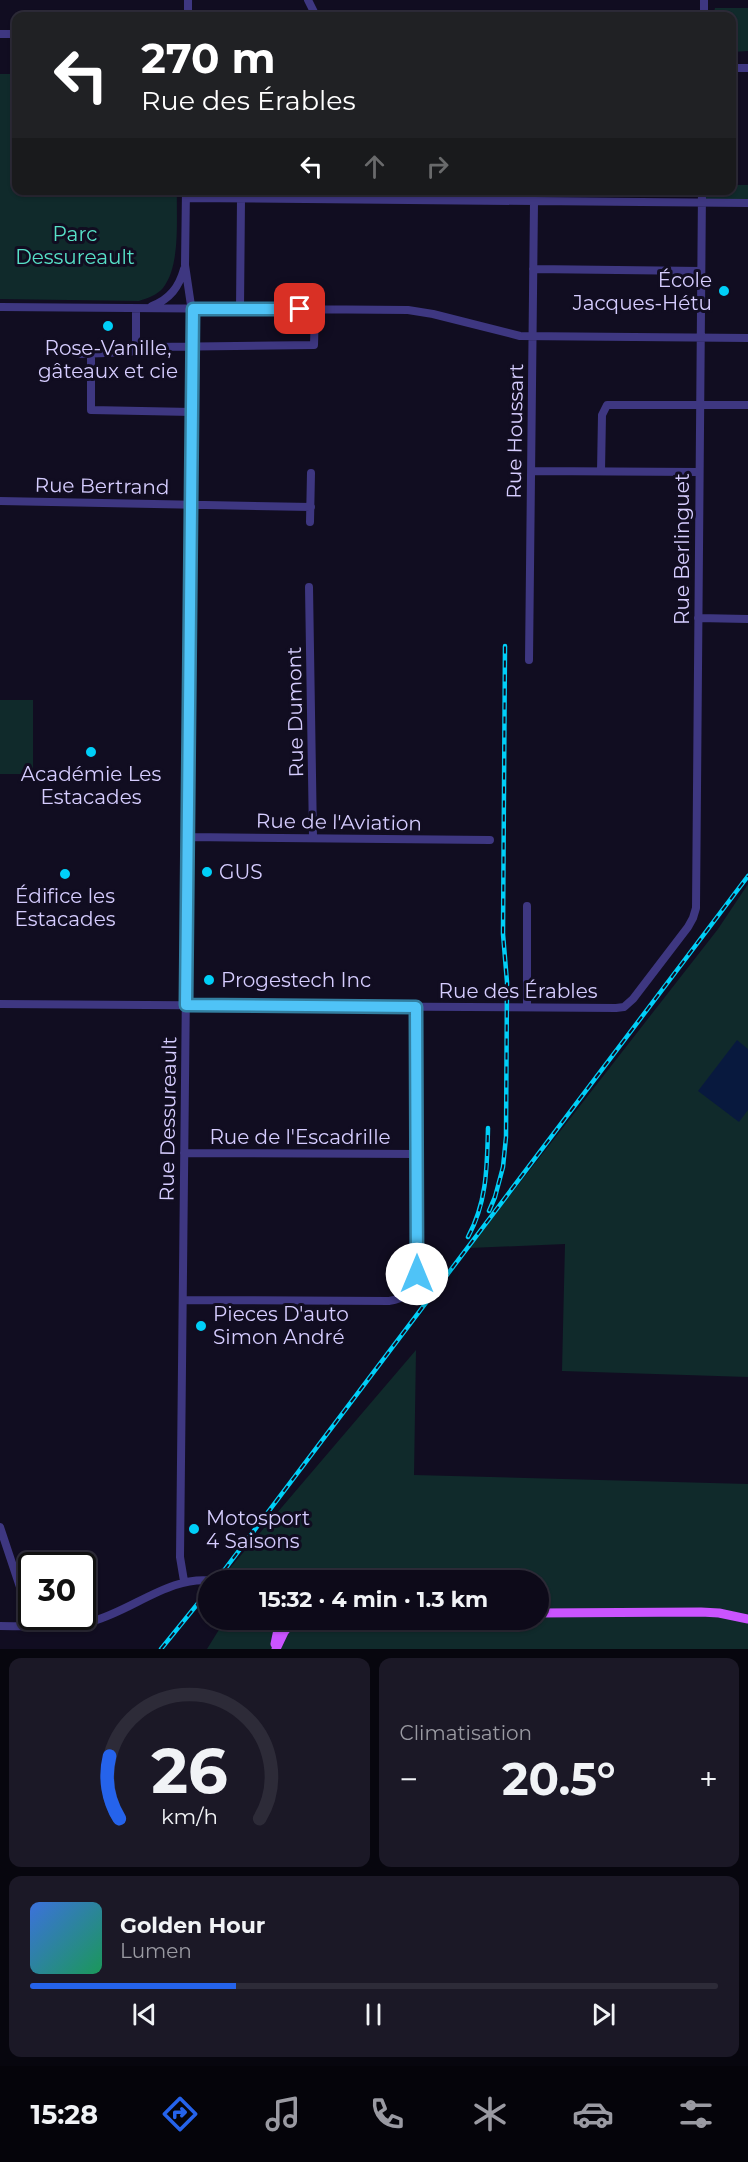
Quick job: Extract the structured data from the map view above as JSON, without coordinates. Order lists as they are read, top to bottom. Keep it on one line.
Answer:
{"streets":{"street":["Rue Houssart","Rue Bertrand","Rue Berlinguet","Rue Dumont","Rue de l'Aviation","Rue des Érables","Rue Dessureault","Rue de l'Escadrille"]},"crossings":[["Rue Bertrand","Rue Dessureault"],["Rue Berlinguet","Rue des Érables"],["Rue Dumont","Rue de l'Aviation"],["Rue de l'Aviation","Rue Dessureault"],["Rue des Érables","Rue Dessureault"],["Rue Dessureault","Rue de l'Escadrille"]],"parks":["Parc Dessureault"],"places":["École Jacques-Hétu","Rose-Vanille, gâteaux et cie","Académie Les Estacades","GUS","Édifice les Estacades","Progestech Inc","Pieces D'auto Simon André","Motosport 4 Saisons"],"page":{"turn":["270 m","Rue des Érables"],"limit":"30","trip":"15:32 · 4 min · 1.3 km","tile":"Climatisation","heat":["−","20.5°","+"],"song":["Golden Hour","Lumen"],"tabs":"15:28","gauge":["26","km/h"]}}
